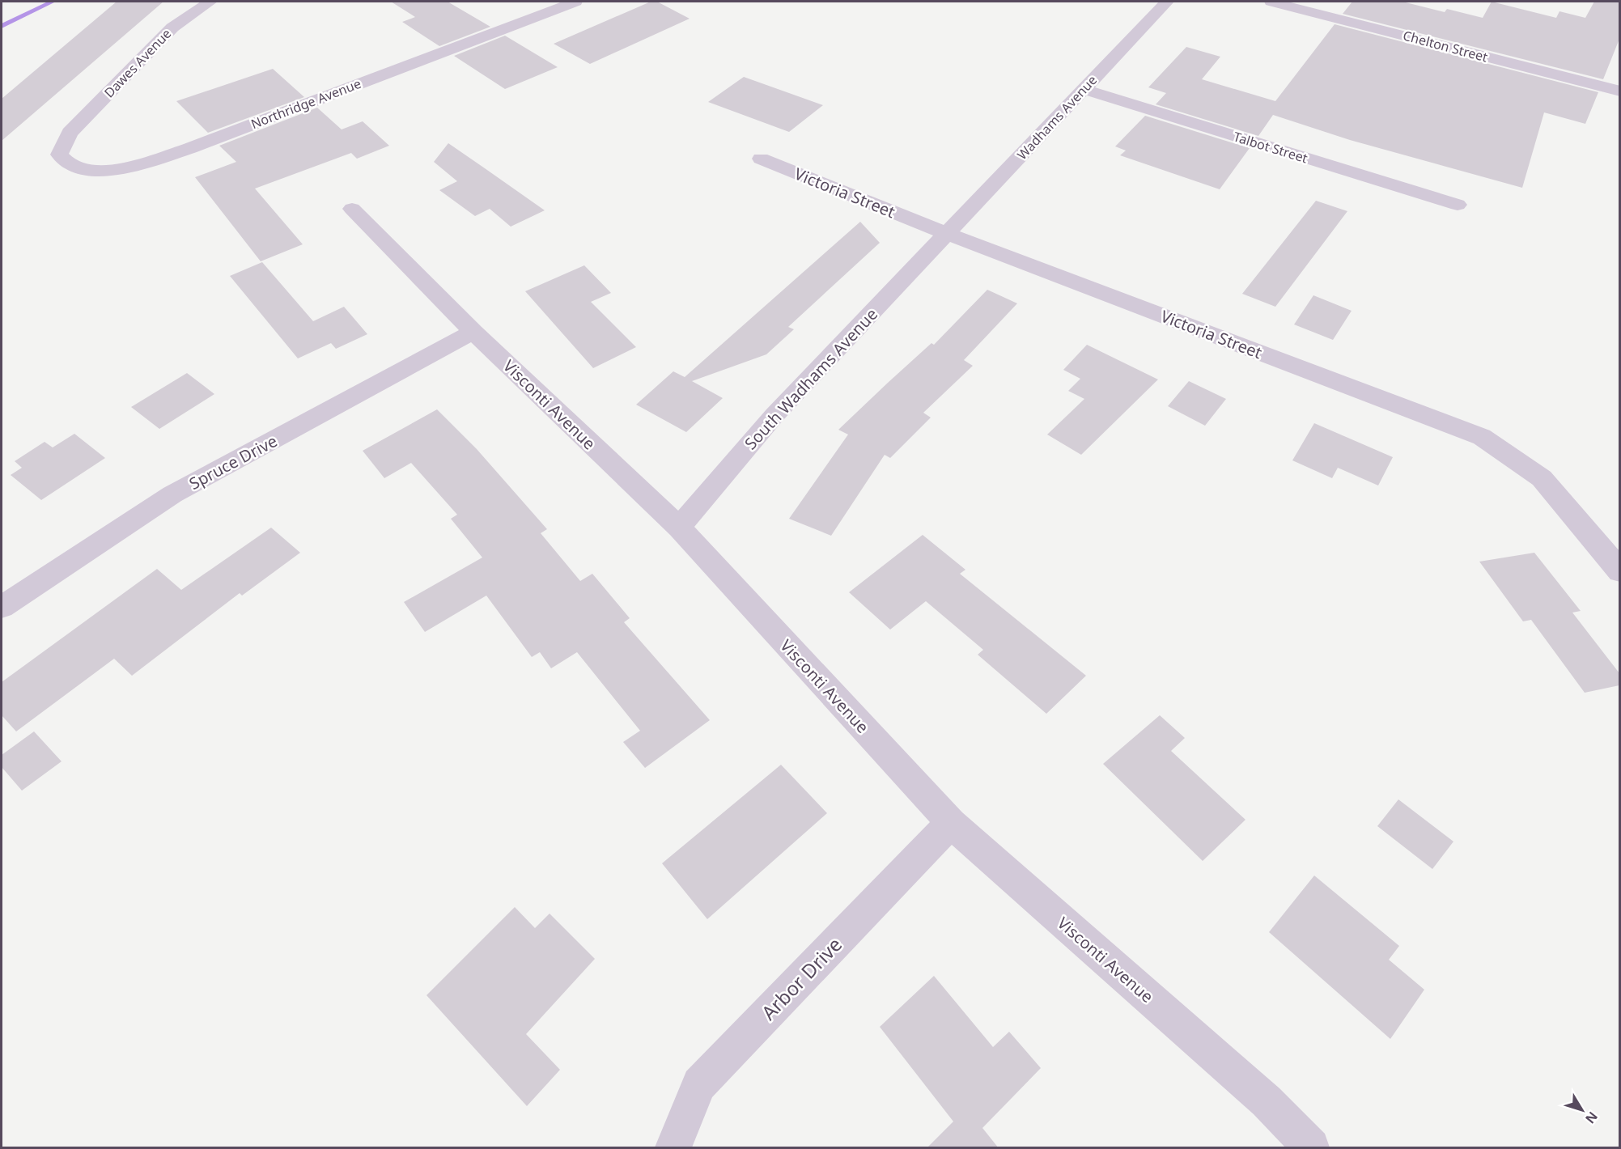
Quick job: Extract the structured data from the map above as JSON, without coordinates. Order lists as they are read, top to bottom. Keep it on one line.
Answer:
{"streets":{"street":["Chelton Street","Dawes Avenue","Northridge Avenue","Wadhams Avenue","Talbot Street","Victoria Street","South Wadhams Avenue","Visconti Avenue","Spruce Drive","Arbor Drive"]},"crossings":[["Dawes Avenue","Northridge Avenue"],["Wadhams Avenue","Talbot Street"],["Wadhams Avenue","Victoria Street"],["Wadhams Avenue","South Wadhams Avenue"],["Victoria Street","South Wadhams Avenue"],["South Wadhams Avenue","Visconti Avenue"],["Visconti Avenue","Spruce Drive"],["Visconti Avenue","Arbor Drive"]],"north":"bottom right"}
